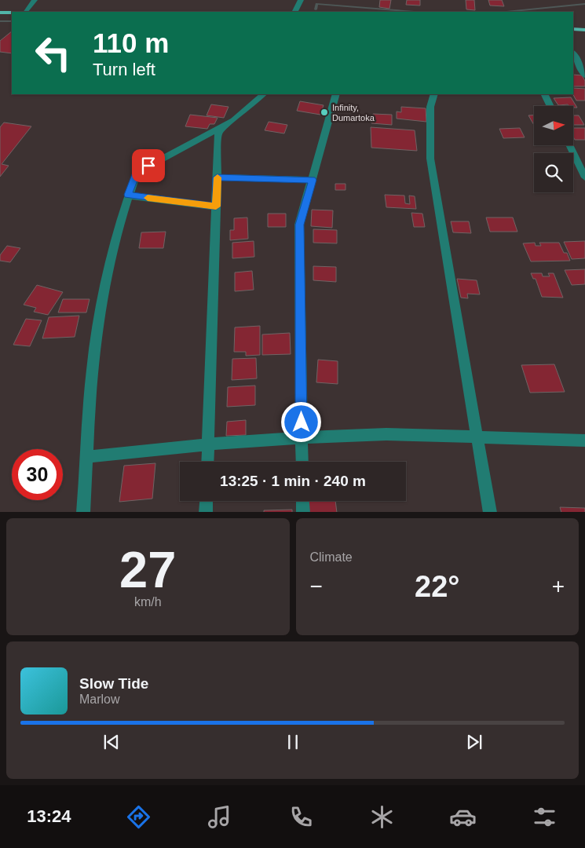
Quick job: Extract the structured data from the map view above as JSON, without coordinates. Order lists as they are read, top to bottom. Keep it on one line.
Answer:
{"places":["Infinity, Dumartoka"],"north":"right","page":{"turn":["110 m","Turn left"],"limit":"30","trip":"13:25 · 1 min · 240 m","tile":[["27","km/h"],"Climate"],"heat":["−","22°","+"],"song":["Slow Tide","Marlow"],"tabs":"13:24"}}
